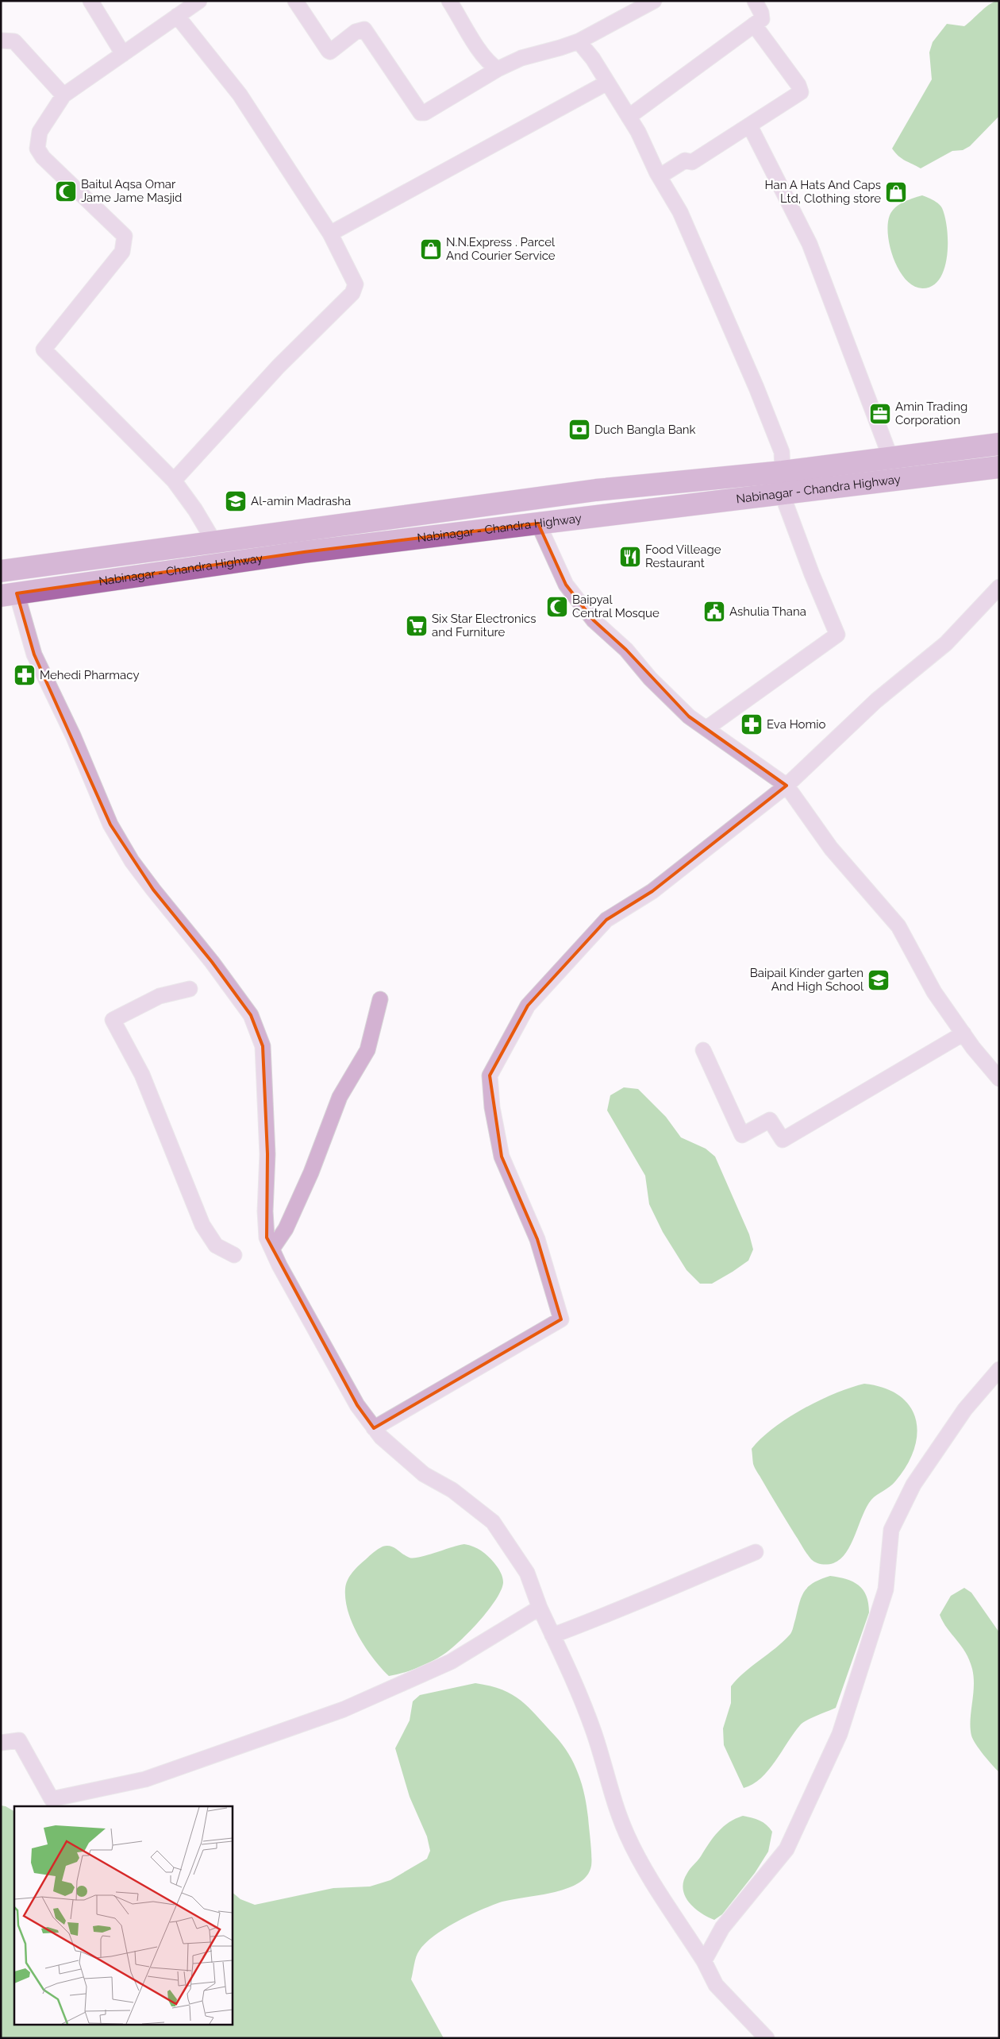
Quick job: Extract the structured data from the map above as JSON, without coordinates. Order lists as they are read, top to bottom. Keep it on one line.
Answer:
{"streets":{"highway":["Nabinagar - Chandra Highway"]},"places":{"mosque":["Baitul Aqsa Omar Jame Jame Masjid","Baipyal Central Mosque"],"shop":["Han A Hats And Caps Ltd, Clothing store","N.N.Express . Parcel And Courier Service"],"office":["Amin Trading Corporation"],"bank":["Duch Bangla Bank"],"school or university":["Al-amin Madrasha","Baipail Kinder garten And High School"],"restaurant":["Food Villeage Restaurant"],"public building":["Ashulia Thana"],"supermarket":["Six Star Electronics and Furniture"],"pharmacy":["Mehedi Pharmacy","Eva Homio"]}}
